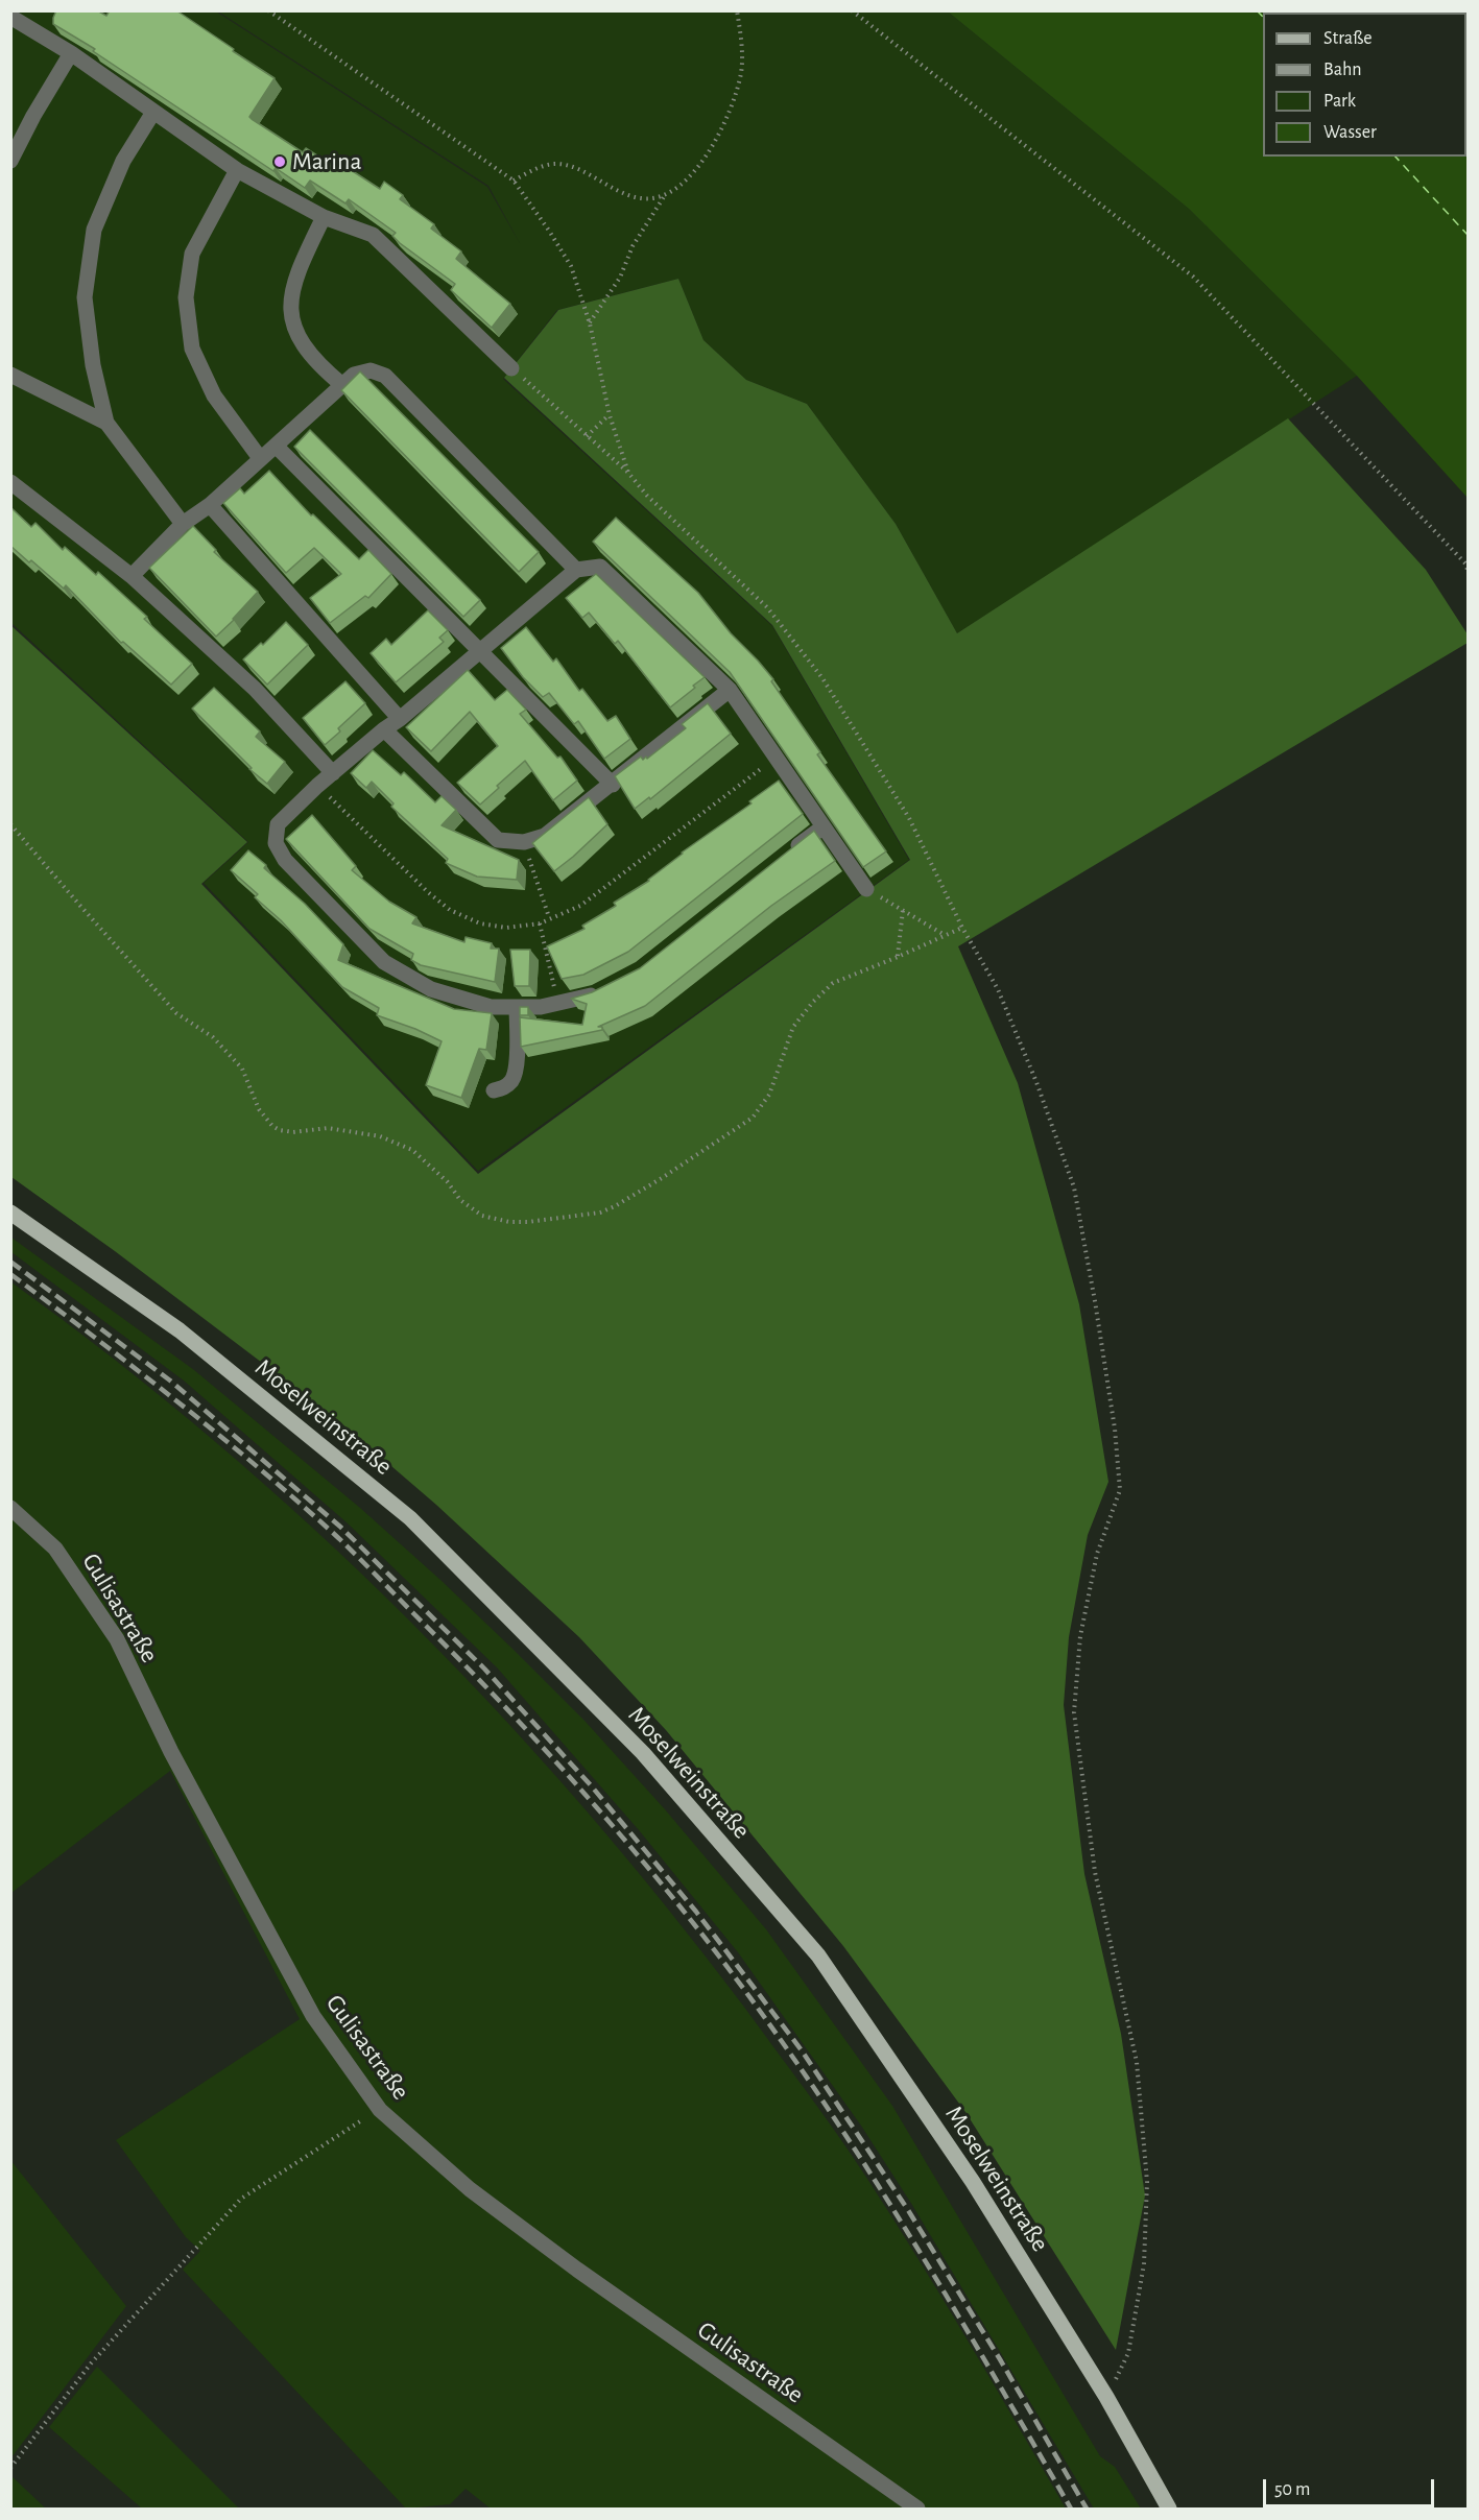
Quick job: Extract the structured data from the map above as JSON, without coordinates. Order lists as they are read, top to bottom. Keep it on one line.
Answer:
{"streets":{"main road":["Moselweinstraße"],"street":["Gulisastraße"]},"places":["Marina"],"legend":["Straße","Bahn","Park","Wasser"],"scale_bar":"50 m"}
